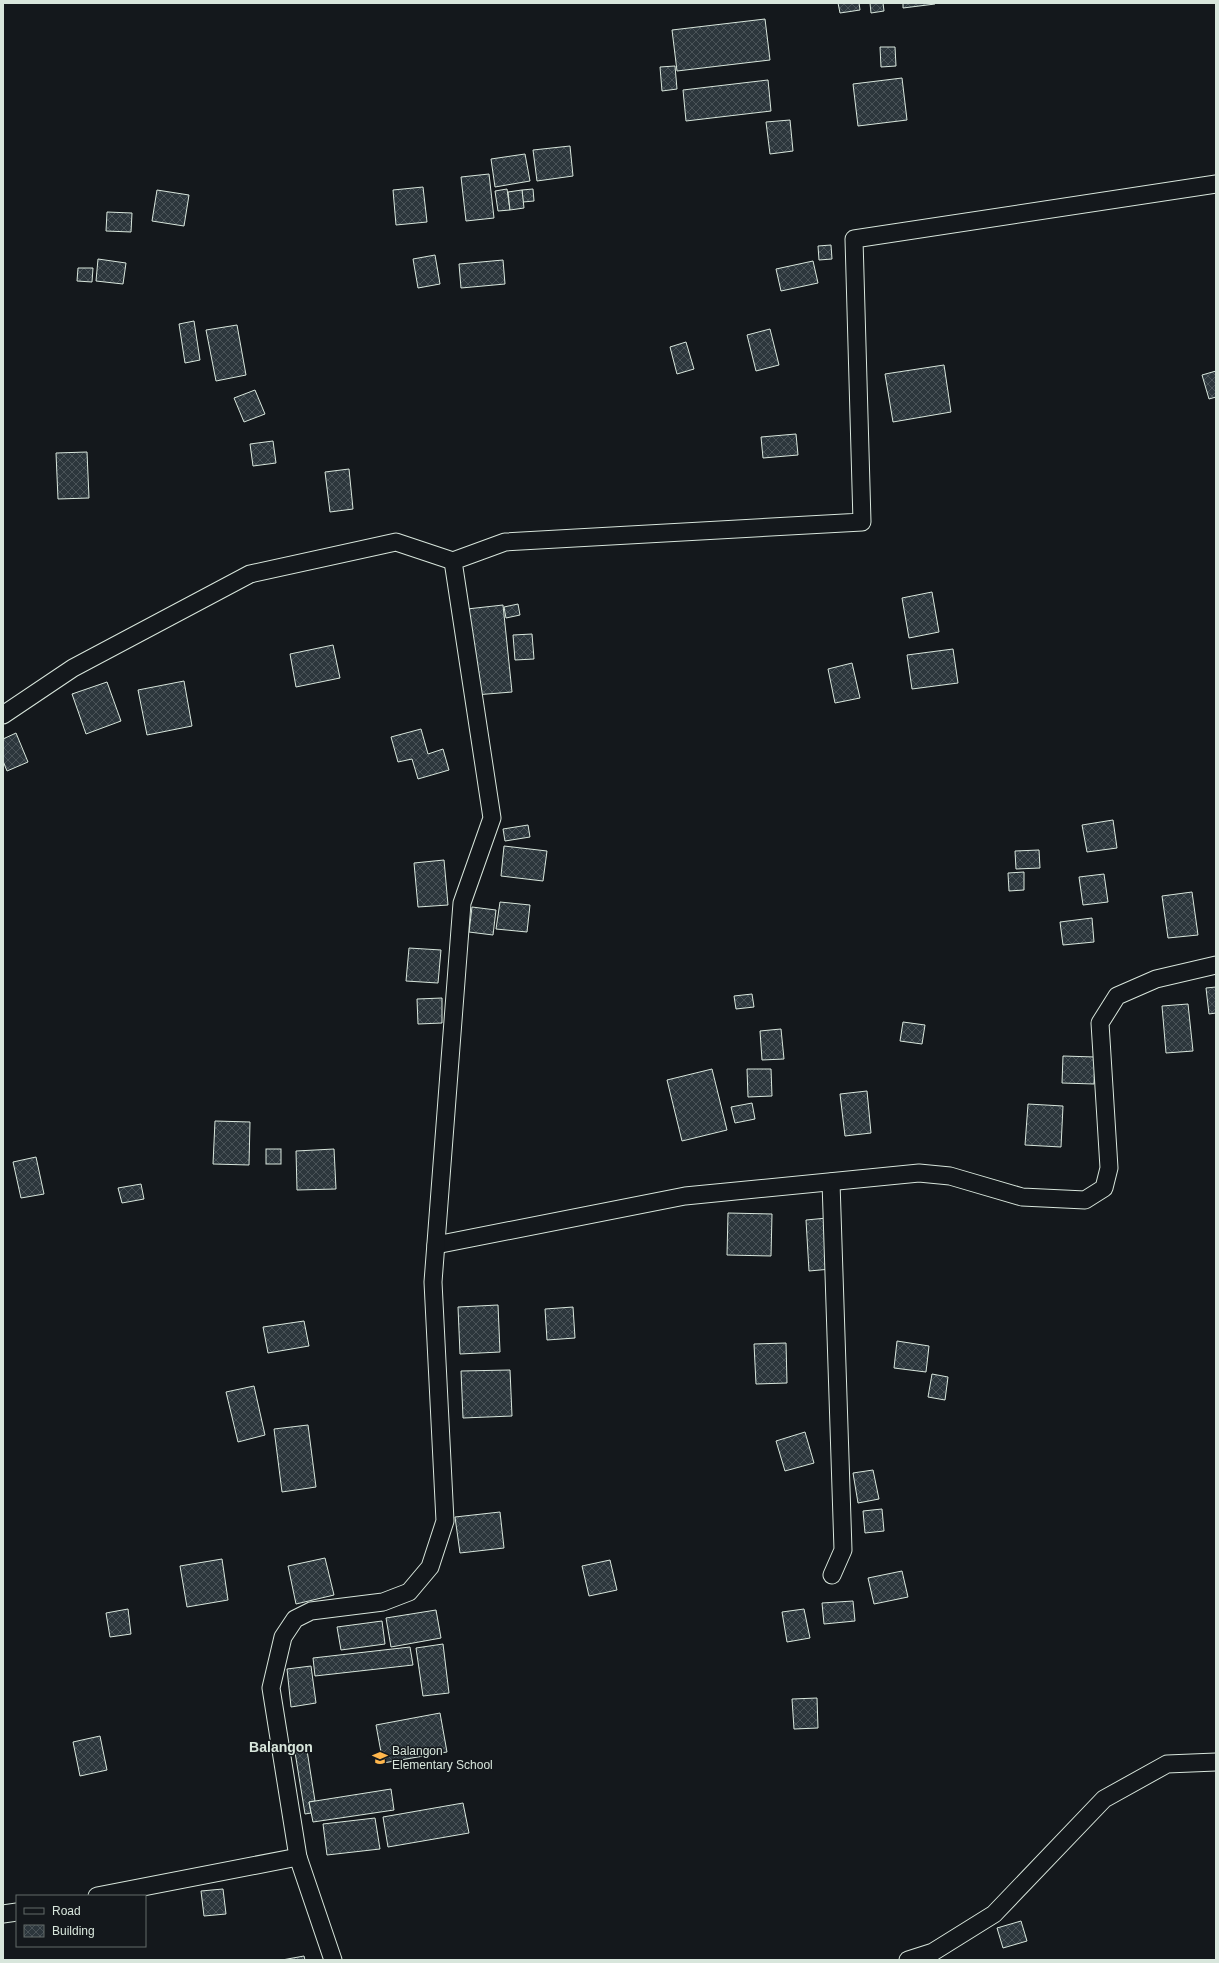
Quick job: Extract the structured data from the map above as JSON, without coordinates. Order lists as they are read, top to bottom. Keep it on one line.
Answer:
{"districts":["Balangon"],"places":{"school or university":["Balangon Elementary School"]},"legend":["Road","Building"]}
